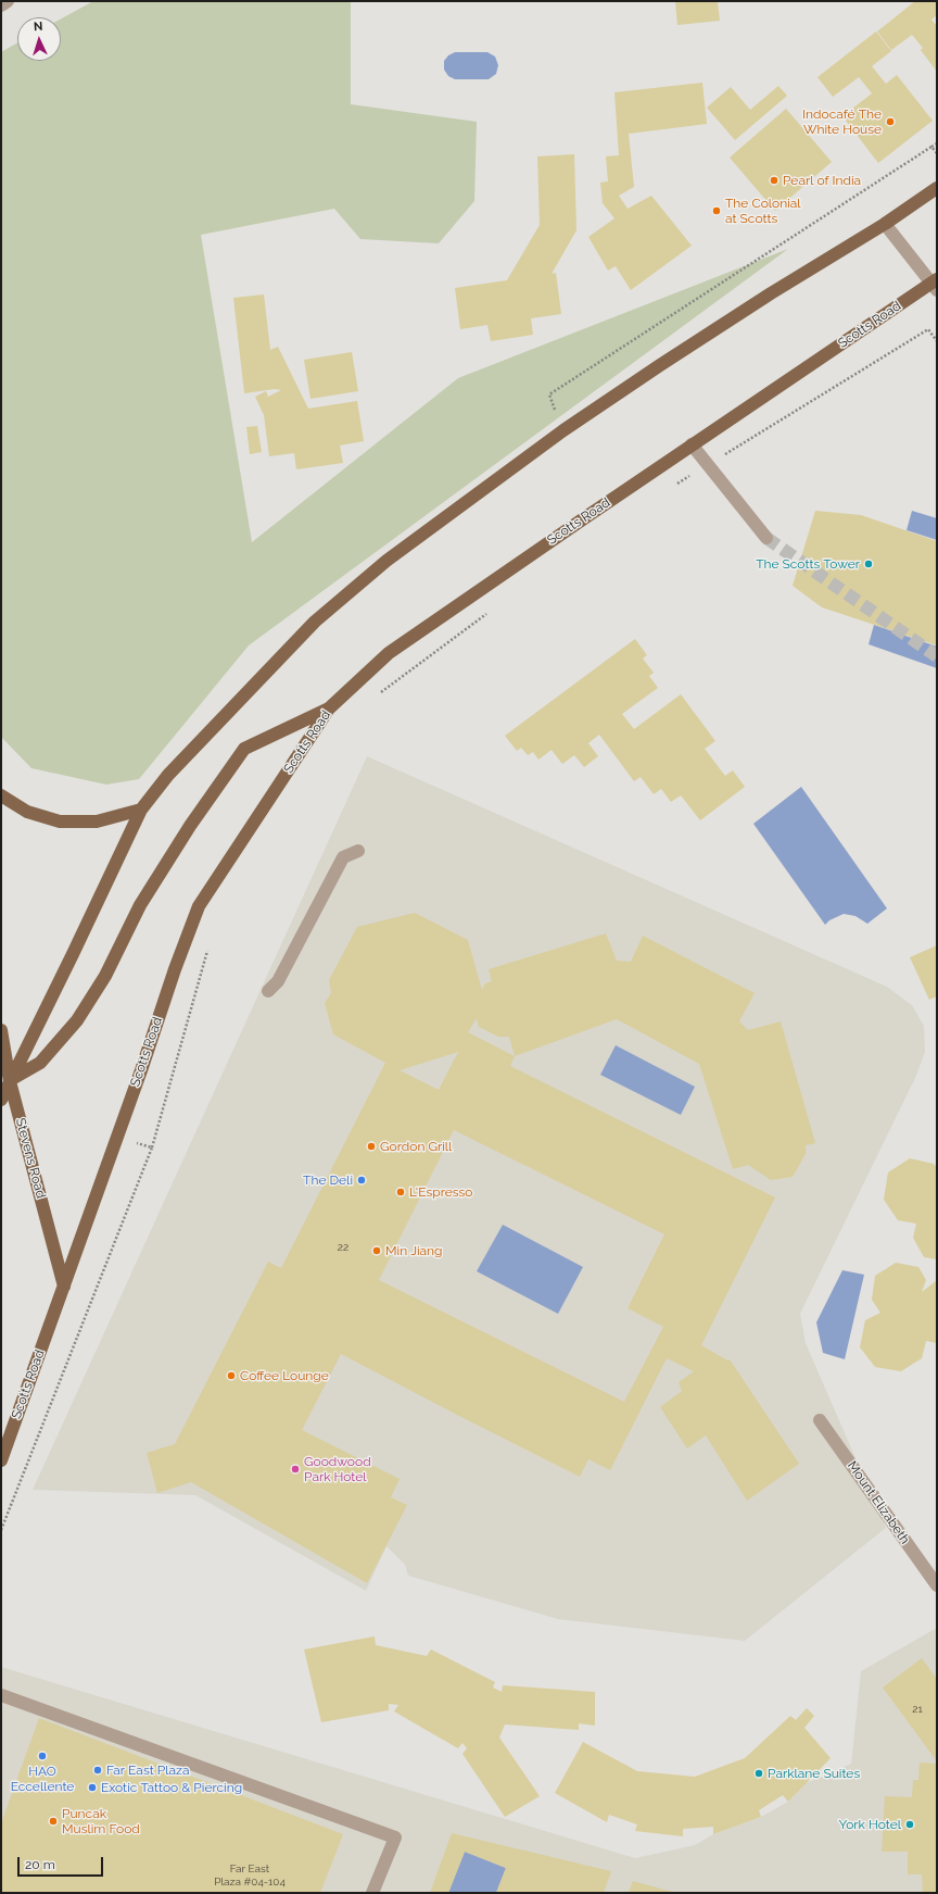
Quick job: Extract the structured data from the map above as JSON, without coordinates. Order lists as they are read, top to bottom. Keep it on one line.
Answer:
{"streets":{"main road":["Scotts Road","Stevens Road"],"street":["Mount Elizabeth"]},"crossings":[["Scotts Road","Stevens Road"]],"places":["Indocafé The White House","Pearl of India","The Colonial at Scotts","The Scotts Tower","Gordon Grill","The Deli","L'Espresso","Min Jiang","Coffee Lounge","Goodwood Park Hotel","HAO Eccellente","Far East Plaza","Parklane Suites","Exotic Tattoo & Piercing","Puncak Muslim Food","York Hotel"],"house_numbers":["22","21","Far East Plaza #04-104"],"scale_bar":"20 m","north":"top"}
